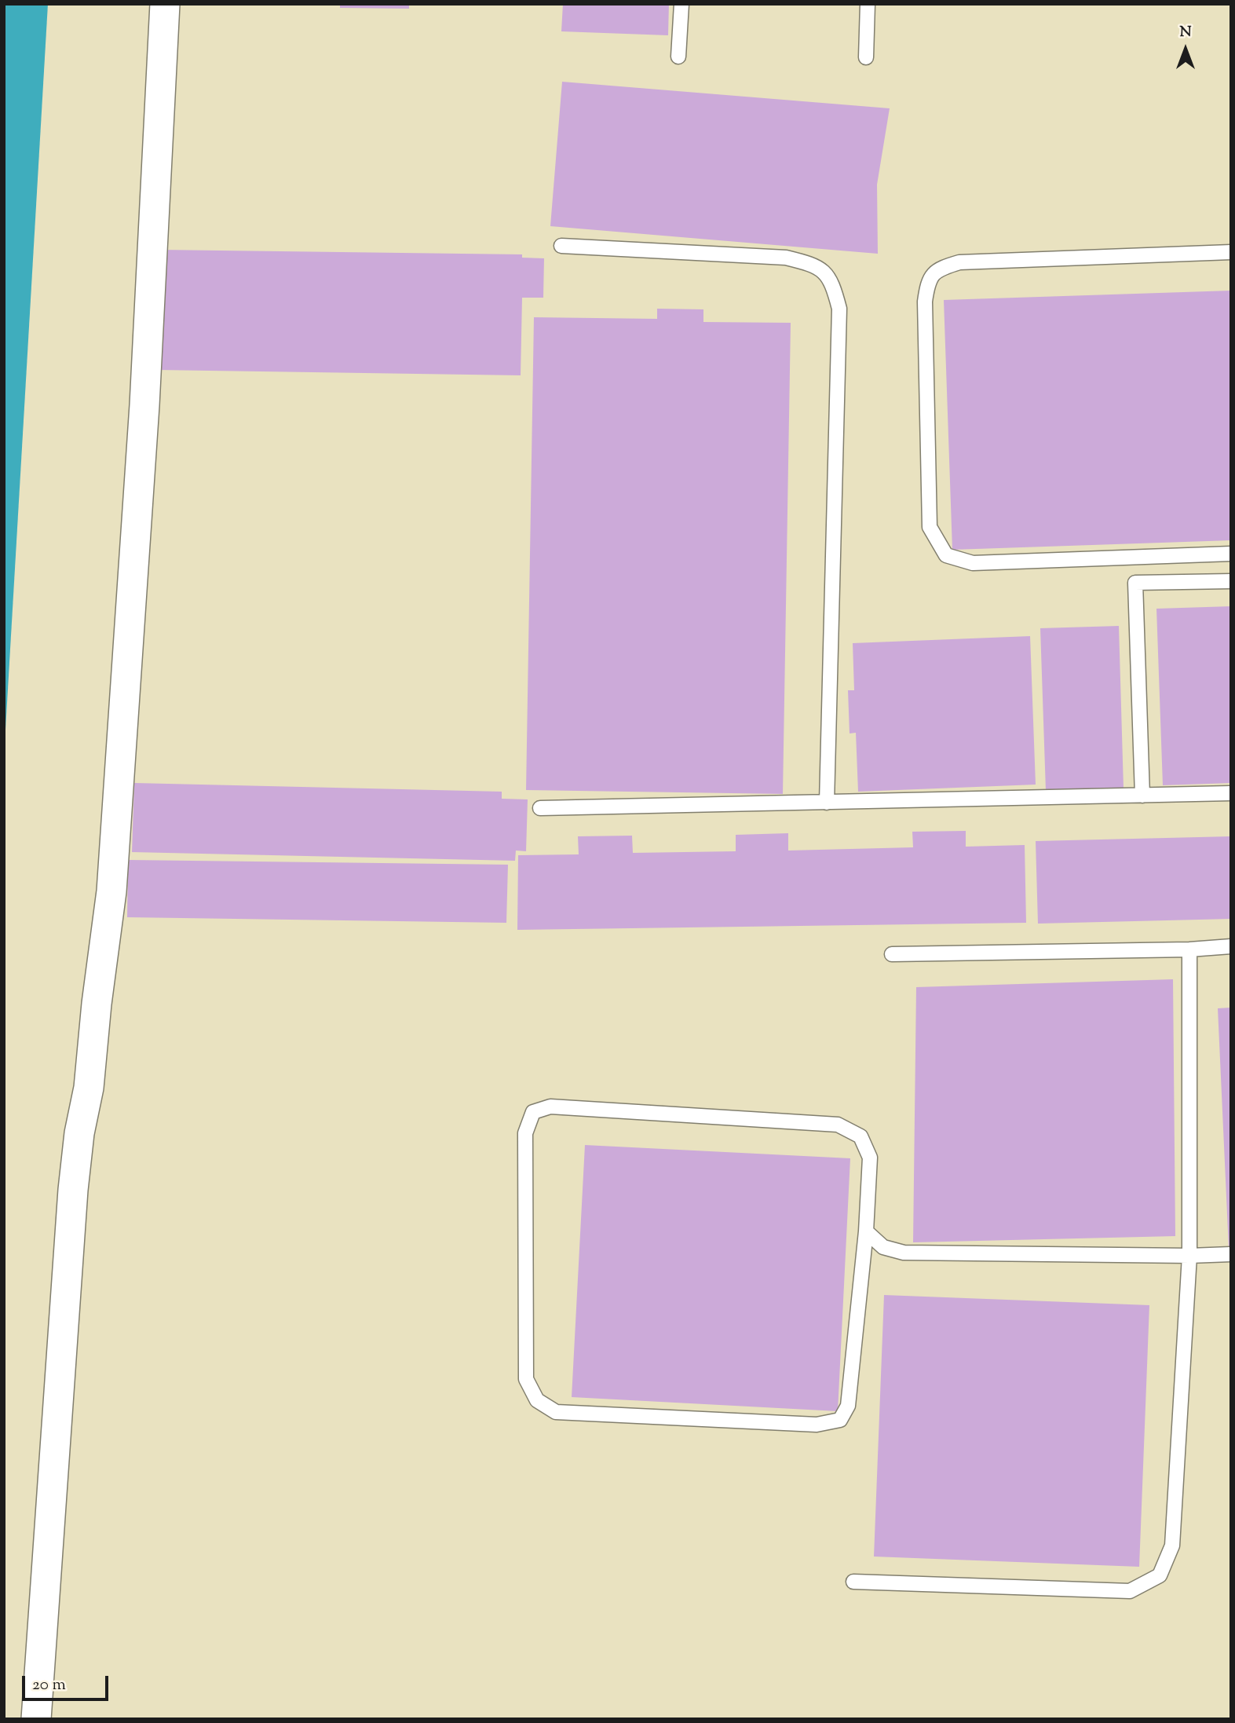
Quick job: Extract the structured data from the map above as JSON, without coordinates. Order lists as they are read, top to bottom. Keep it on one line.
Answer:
{"scale_bar":"20 m","north":"top"}
